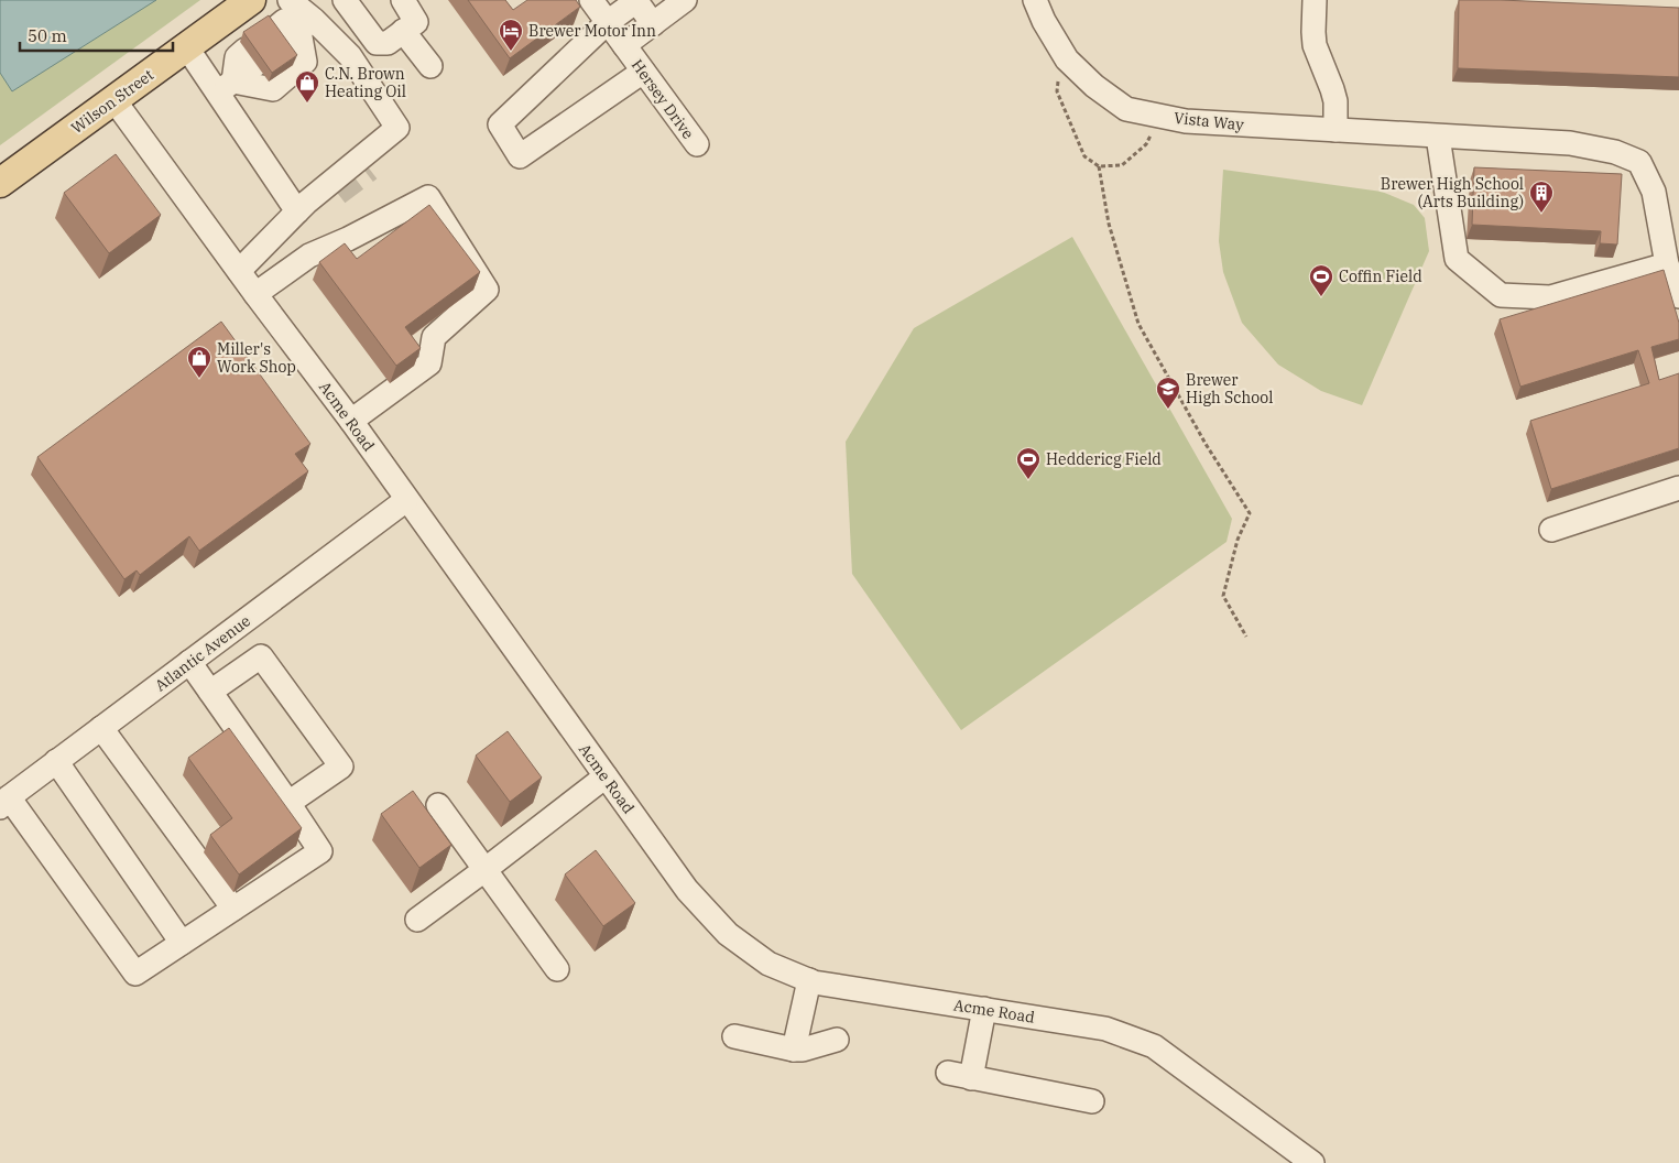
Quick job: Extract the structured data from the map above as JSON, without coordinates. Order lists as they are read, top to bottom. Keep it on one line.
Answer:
{"streets":{"main road":["Wilson Street"],"street":["Hersey Drive","Vista Way","Acme Road","Atlantic Avenue"]},"crossings":[["Wilson Street","Acme Road"],["Acme Road","Atlantic Avenue"]],"places":{"hotel":["Brewer Motor Inn"],"shop":["C.N. Brown Heating Oil","Miller's Work Shop"],"building":["Brewer High School (Arts Building)"],"sports":["Coffin Field","Heddericg Field"],"school or university":["Brewer High School"]},"scale_bar":"50 m"}
